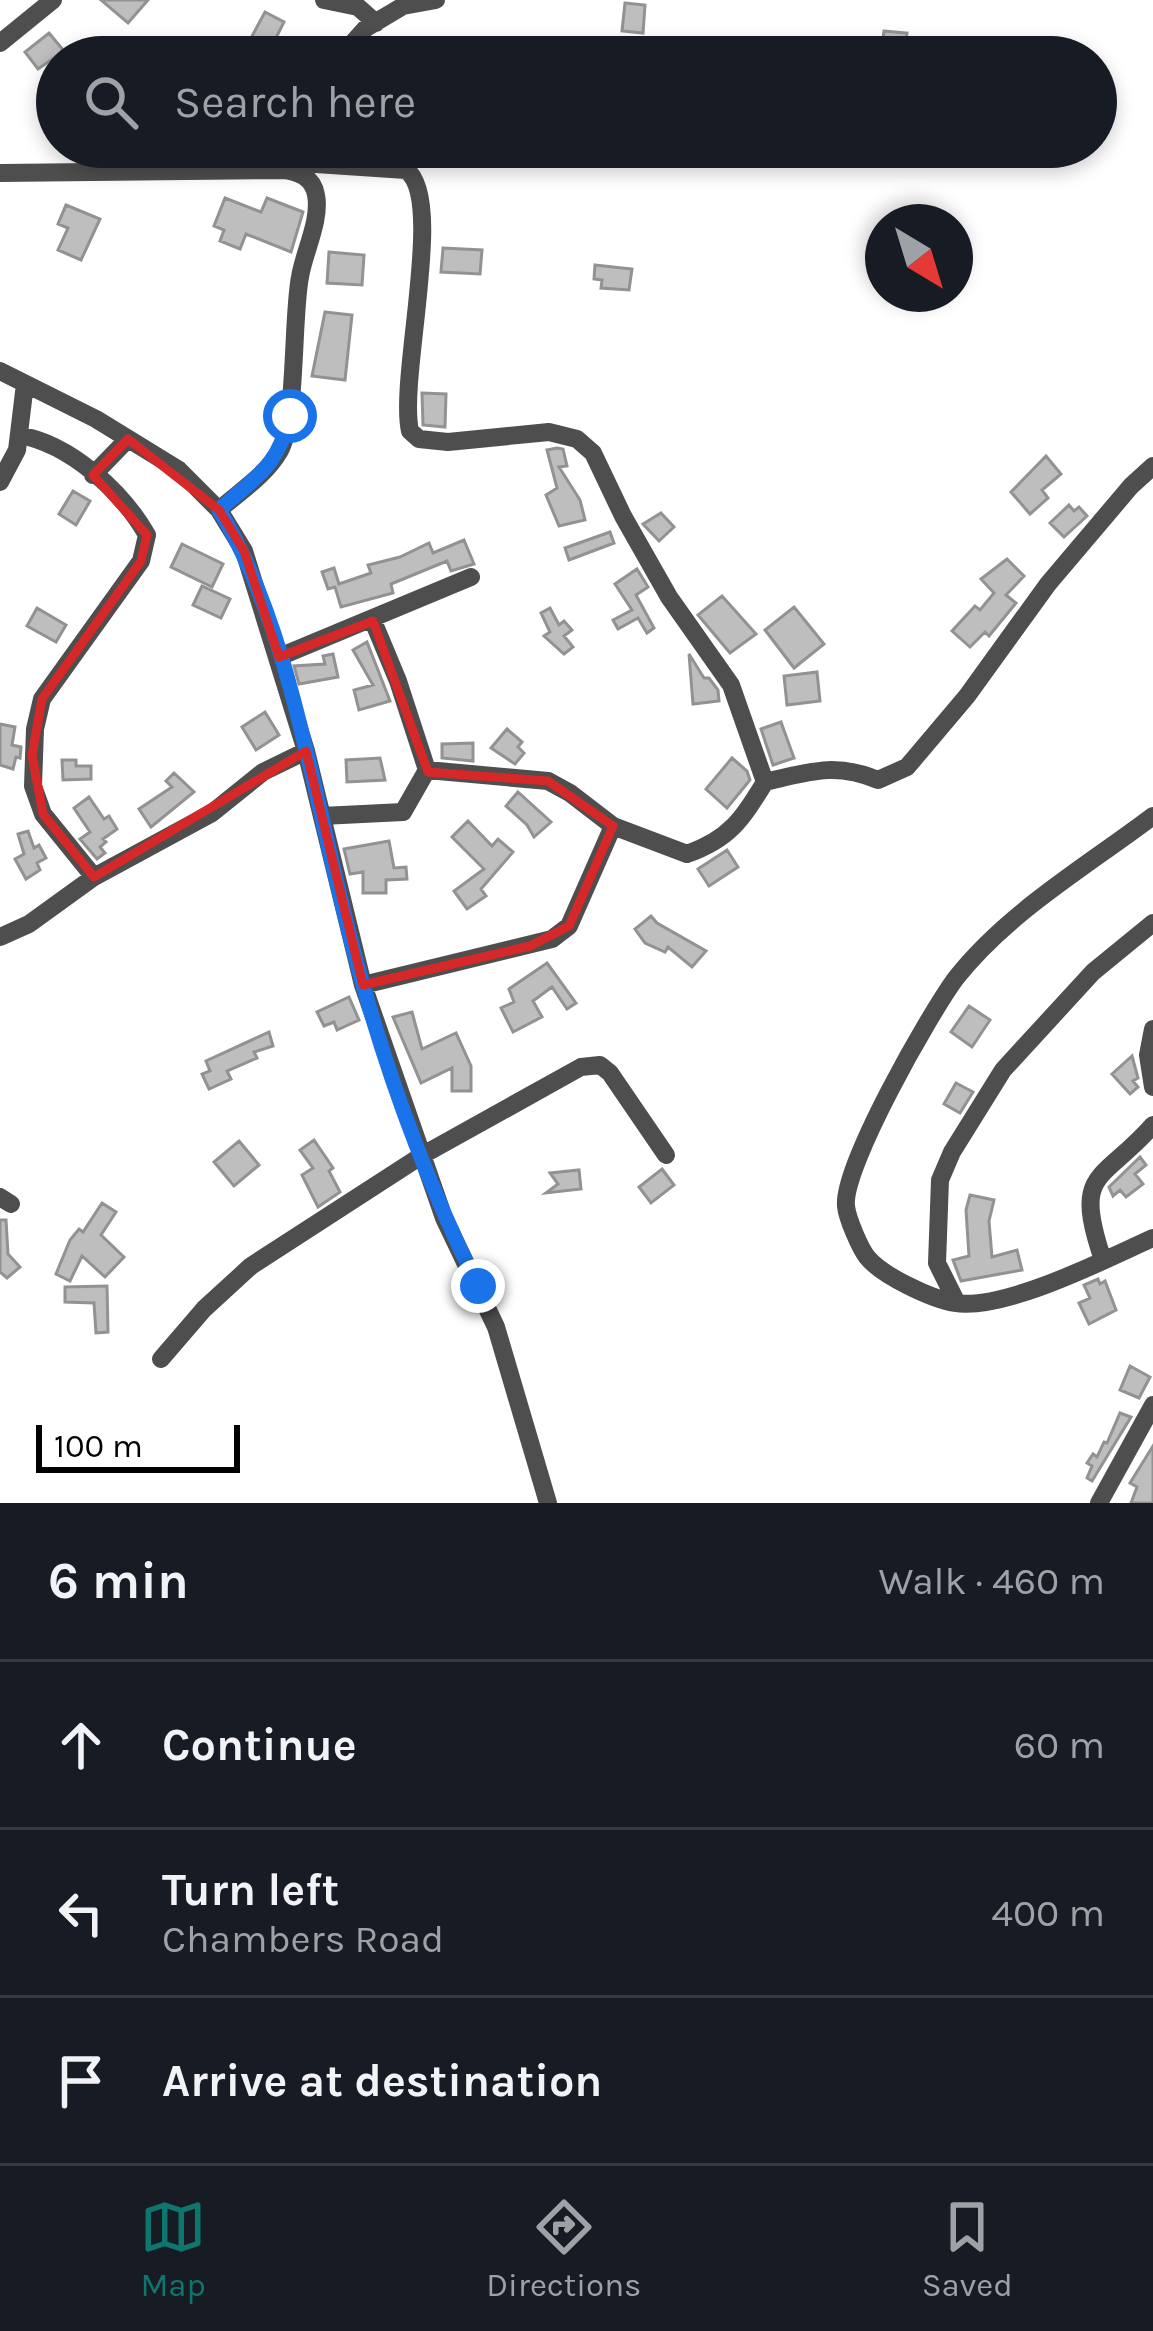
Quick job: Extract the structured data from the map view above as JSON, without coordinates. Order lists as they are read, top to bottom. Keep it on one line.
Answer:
{"scale_bar":"100 m","north":"bottom right","page":{"search":"Search here","scale":"100 m","heading":["6 min","Walk · 460 m"],"list":[["Continue","60 m"],["Turn left","Chambers Road","400 m"],"Arrive at destination"],"nav":["Map","Directions","Saved"]}}
